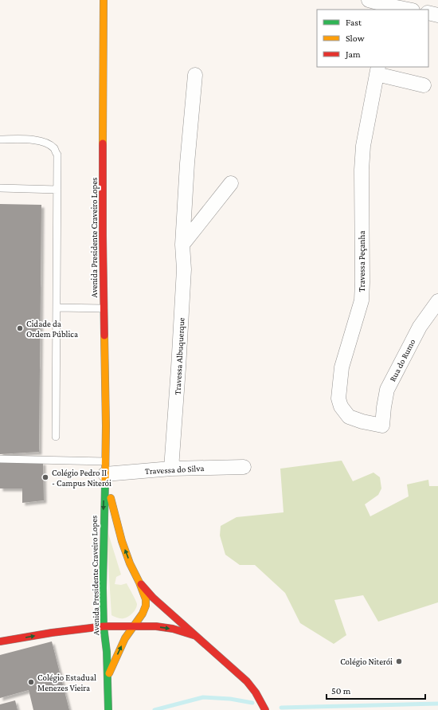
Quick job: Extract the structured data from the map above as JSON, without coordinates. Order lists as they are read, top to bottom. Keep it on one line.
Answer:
{"streets":{"main road":["Avenida Presidente Craveiro Lopes"],"street":["Travessa Peçanha","Travessa Albuquerque","Rua do Rumo","Travessa do Silva"]},"crossings":[["Avenida Presidente Craveiro Lopes","Travessa do Silva"],["Travessa Peçanha","Rua do Rumo"],["Travessa Albuquerque","Travessa do Silva"]],"places":["Cidade da Ordem Pública","Colégio Pedro II - Campus Niterói","Colégio Niterói","Colégio Estadual Menezes Vieira"],"legend":["Fast","Slow","Jam"],"scale_bar":"50 m"}
